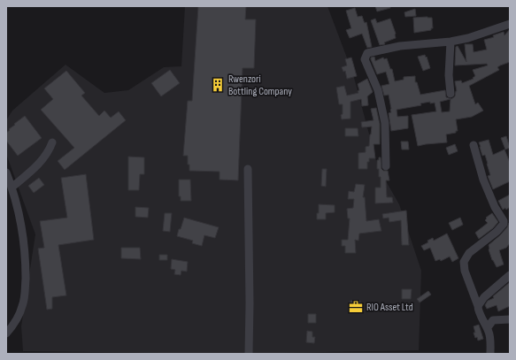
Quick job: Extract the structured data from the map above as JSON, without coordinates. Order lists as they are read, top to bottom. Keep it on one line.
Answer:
{"places":{"building":["Rwenzori Bottling Company"],"office":["RIO Asset Ltd"]}}
